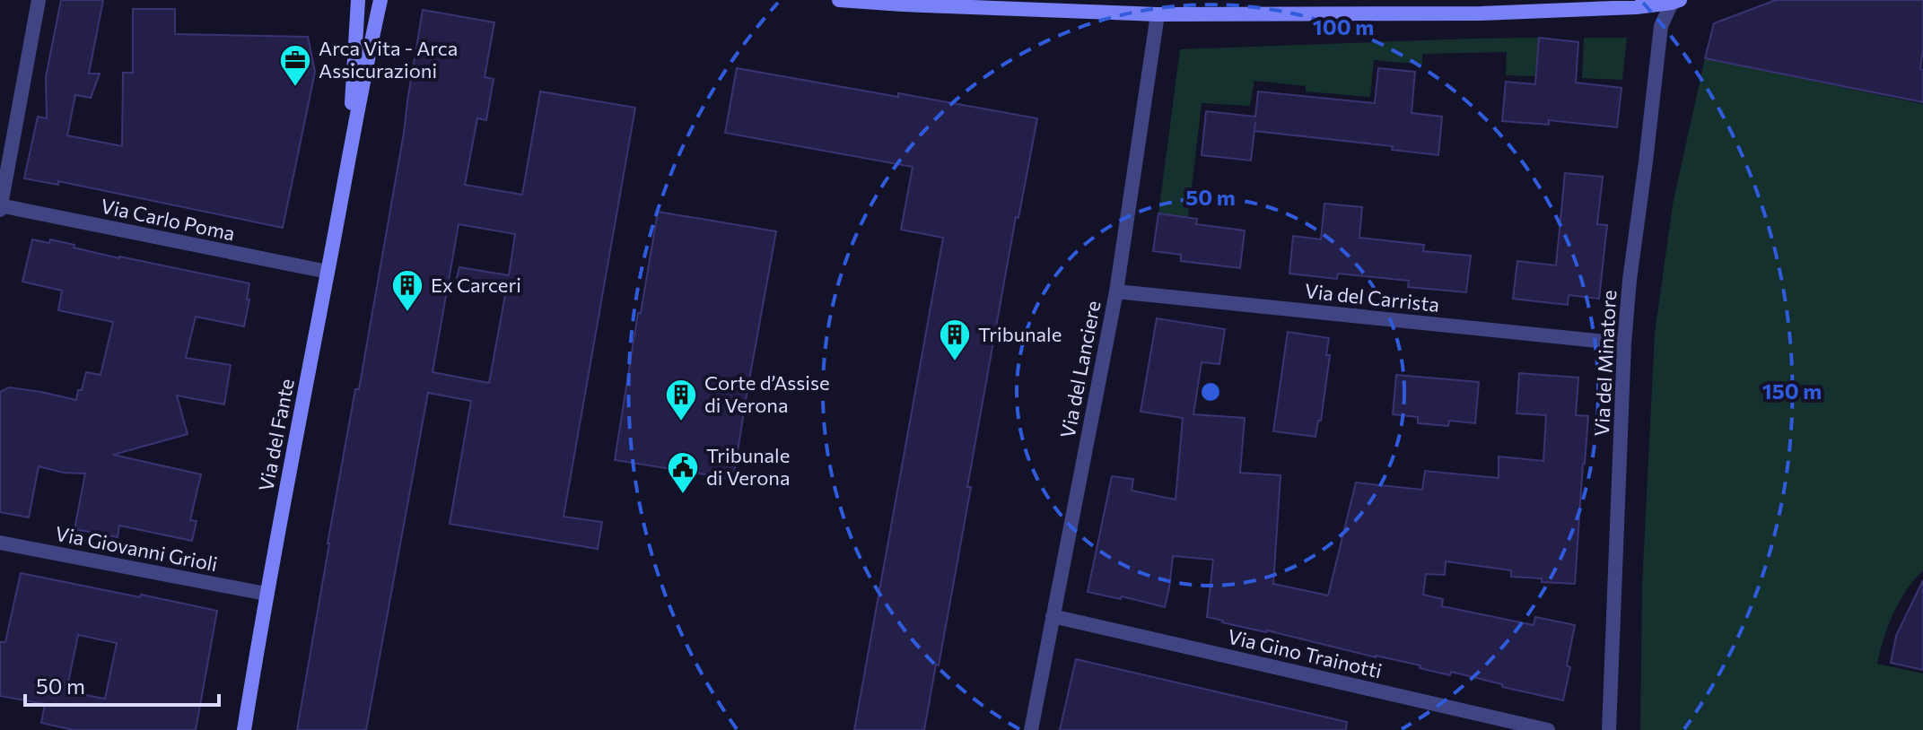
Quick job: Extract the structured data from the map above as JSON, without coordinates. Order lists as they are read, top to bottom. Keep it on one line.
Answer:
{"streets":{"street":["Via Carlo Poma","Via del Carrista","Via del Minatore","Via del Lanciere","Via del Fante","Via Giovanni Grioli","Via Gino Trainotti"]},"crossings":[["Via Carlo Poma","Via del Fante"],["Via del Carrista","Via del Minatore"],["Via del Carrista","Via del Lanciere"],["Via del Lanciere","Via Gino Trainotti"],["Via del Fante","Via Giovanni Grioli"]],"places":{"office":["Arca Vita - Arca Assicurazioni"],"building":["Ex Carceri","Tribunale","Corte d’Assise di Verona"],"public building":["Tribunale di Verona"]},"scale_bar":"50 m","rings":["100 m","50 m","150 m"]}
